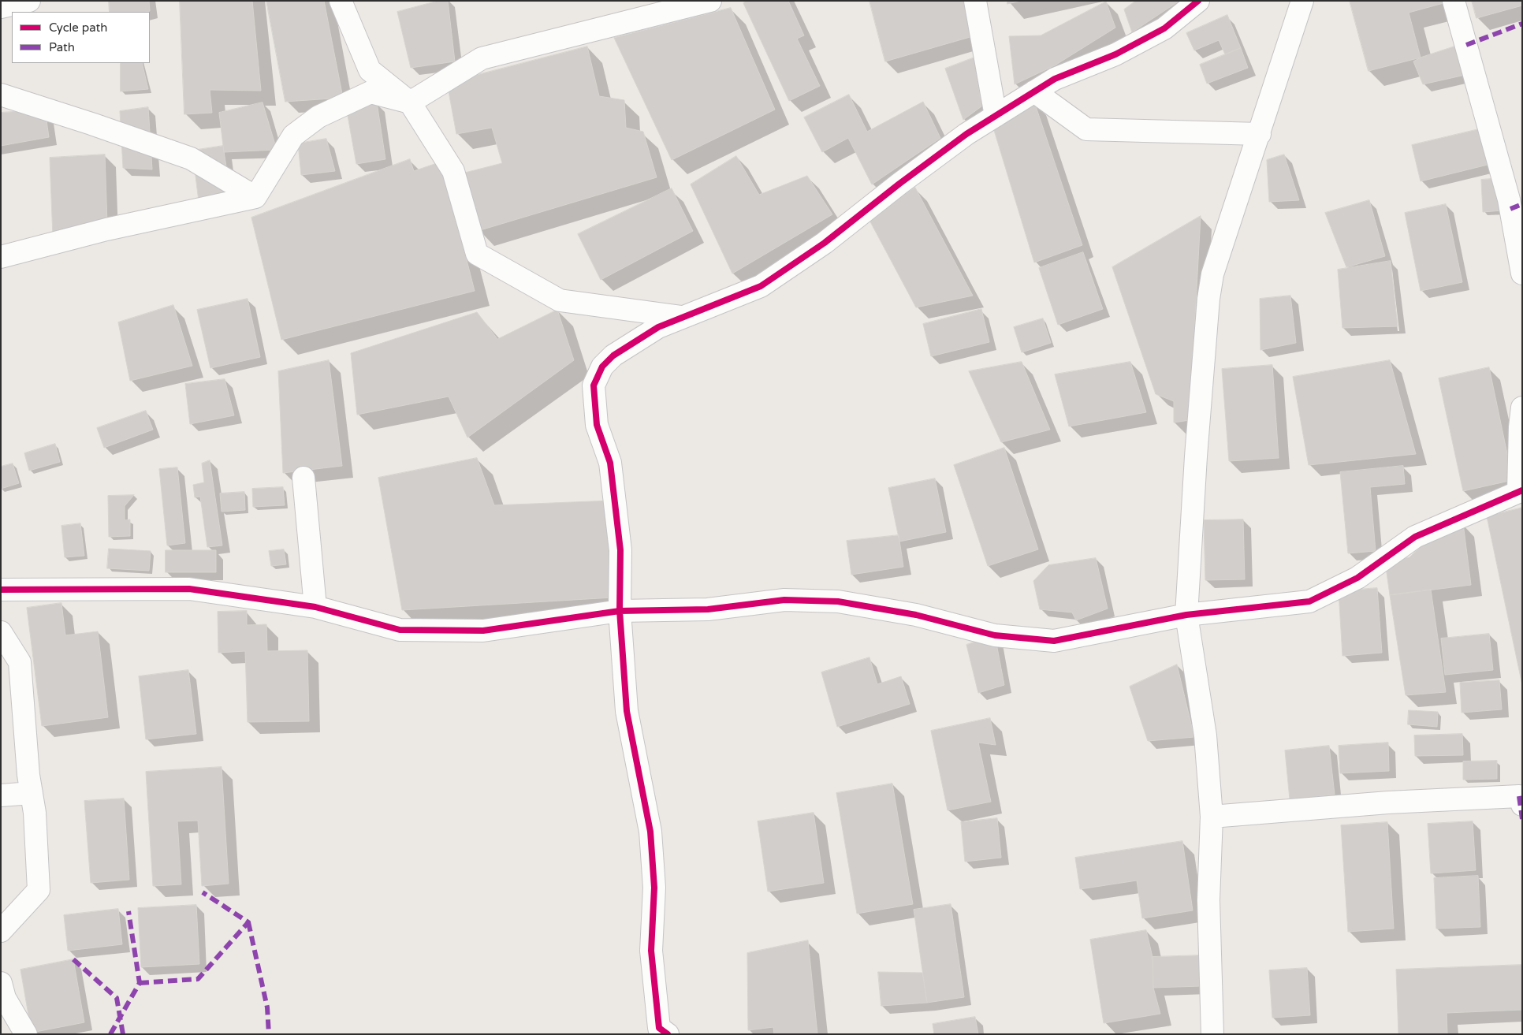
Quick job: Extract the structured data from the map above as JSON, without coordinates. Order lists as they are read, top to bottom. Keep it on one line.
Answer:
{"legend":["Cycle path","Path"]}
